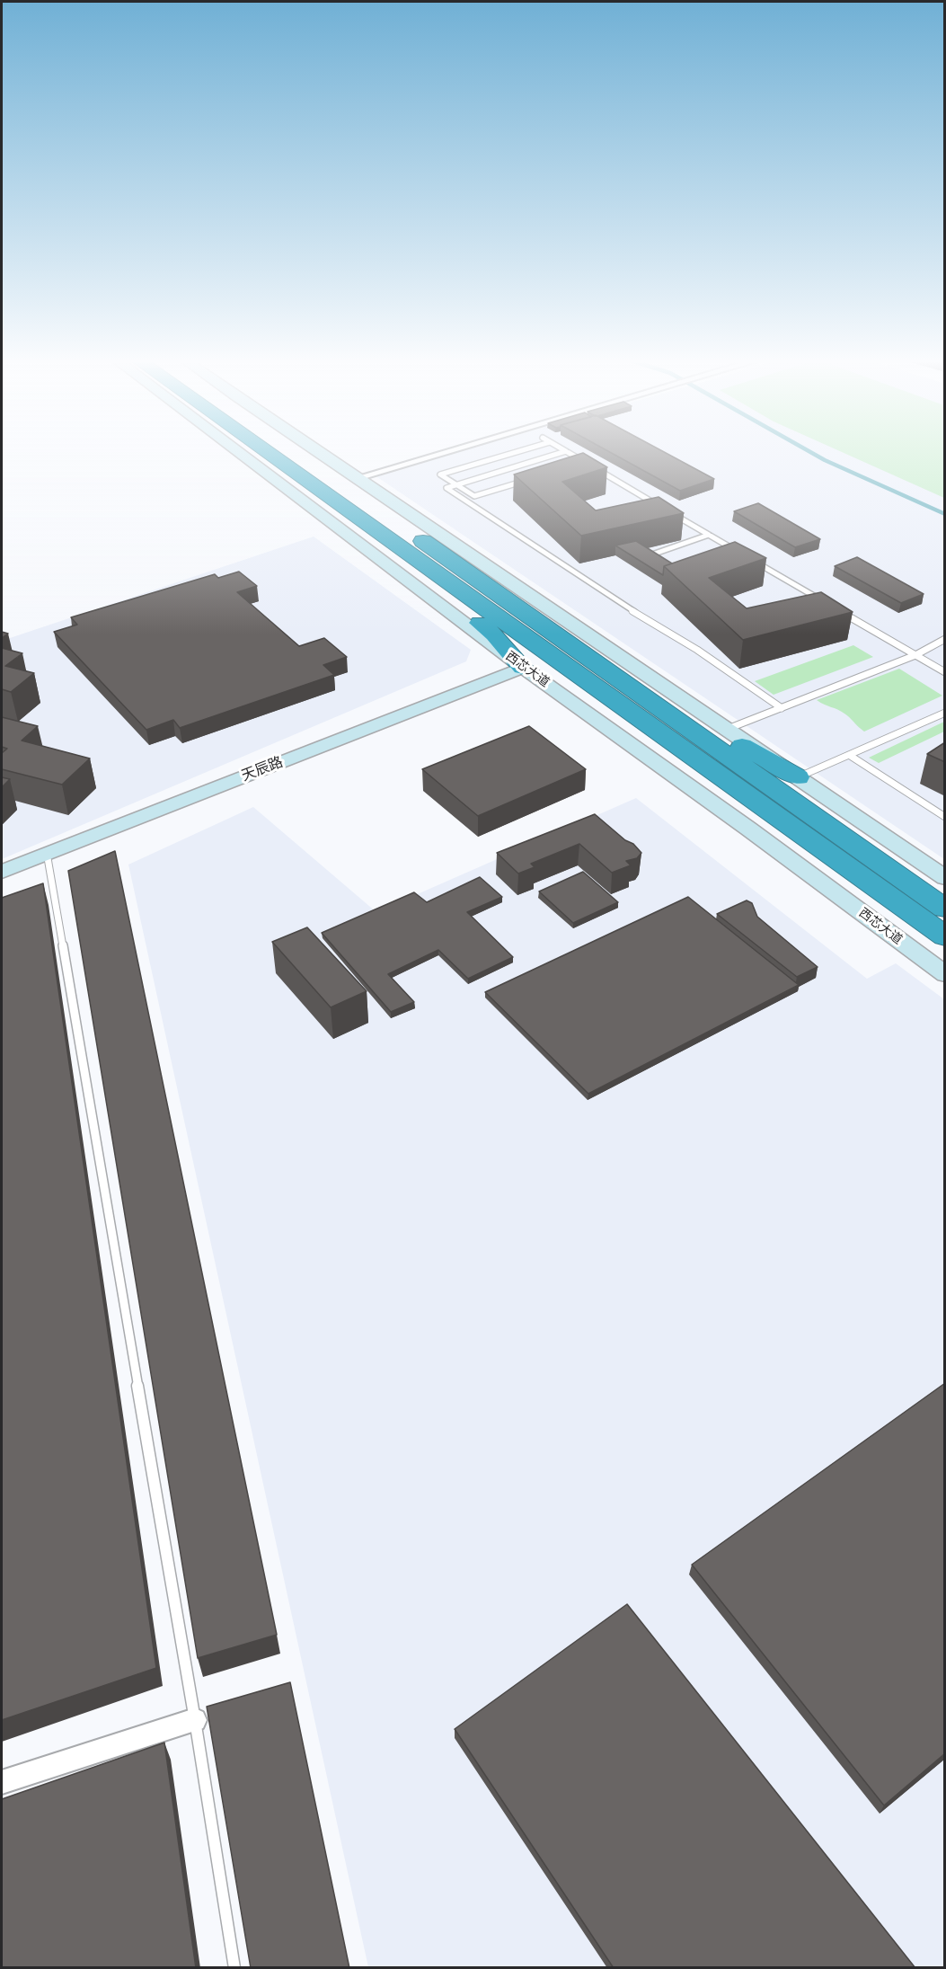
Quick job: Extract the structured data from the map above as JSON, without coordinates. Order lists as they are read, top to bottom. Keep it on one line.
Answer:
{"streets":{"highway":["西芯大道"],"main road":["天辰路"]},"crossings":[["西芯大道","天辰路"]]}
